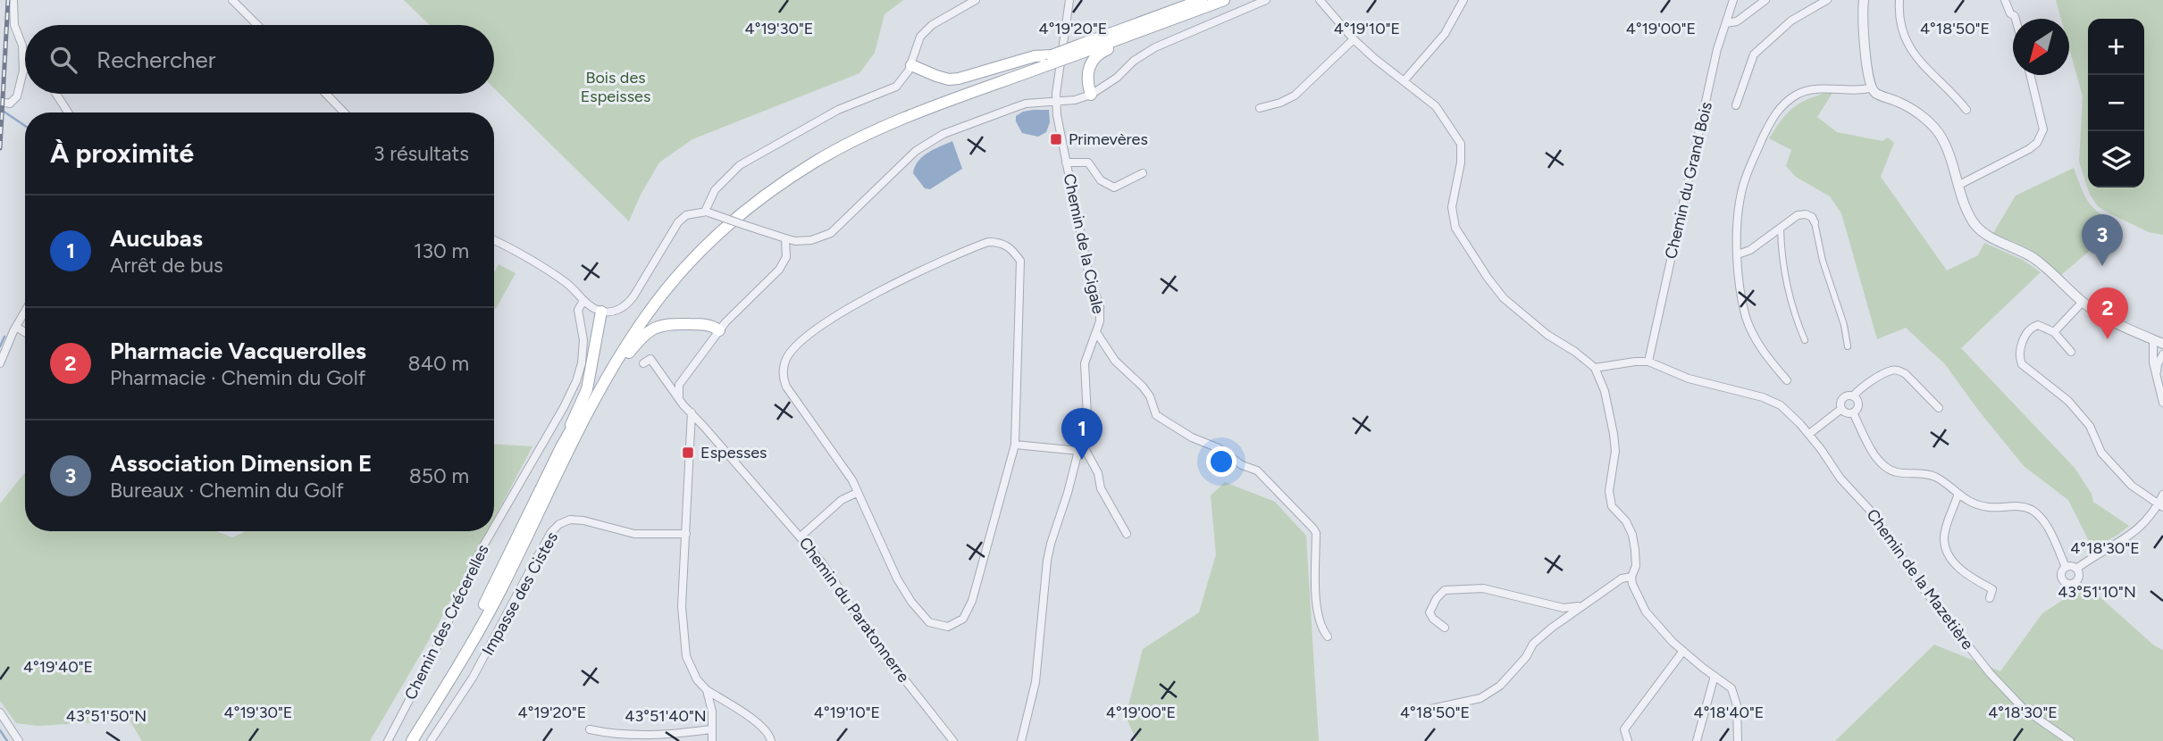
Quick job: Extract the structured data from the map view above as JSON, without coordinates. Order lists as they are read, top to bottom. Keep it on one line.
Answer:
{"streets":{"street":["Chemin du Grand Bois","Chemin de la Cigale","Chemin de la Mazetière","Impasse des Cistes","Chemin du Paratonnerre","Chemin des Crécerelles"]},"crossings":[["Chemin du Grand Bois","Chemin de la Mazetière"]],"parks":["Bois des Espeisses"],"places":{"transit":["Primevères","Espesses"]},"north":"bottom left","page":{"map_buttons":["+","−"],"search":"Rechercher","heading":["À proximité","3 résultats"],"list":[{"mark":"1","name":"Aucubas","note":"Arrêt de bus","value":"130 m"},{"mark":"2","name":"Pharmacie Vacquerolles","note":"Pharmacie · Chemin du Golf","value":"840 m"},{"mark":"3","name":"Association Dimension E","note":"Bureaux · Chemin du Golf","value":"850 m"}],"pins":["3","2","1"]},"coordinates":["4°19'30\"E","4°19'20\"E","4°19'10\"E","4°19'00\"E","4°18'50\"E","4°18'30\"E","43°51'10\"N","4°19'40\"E","4°18'40\"E","43°51'50\"N","43°51'40\"N"]}
